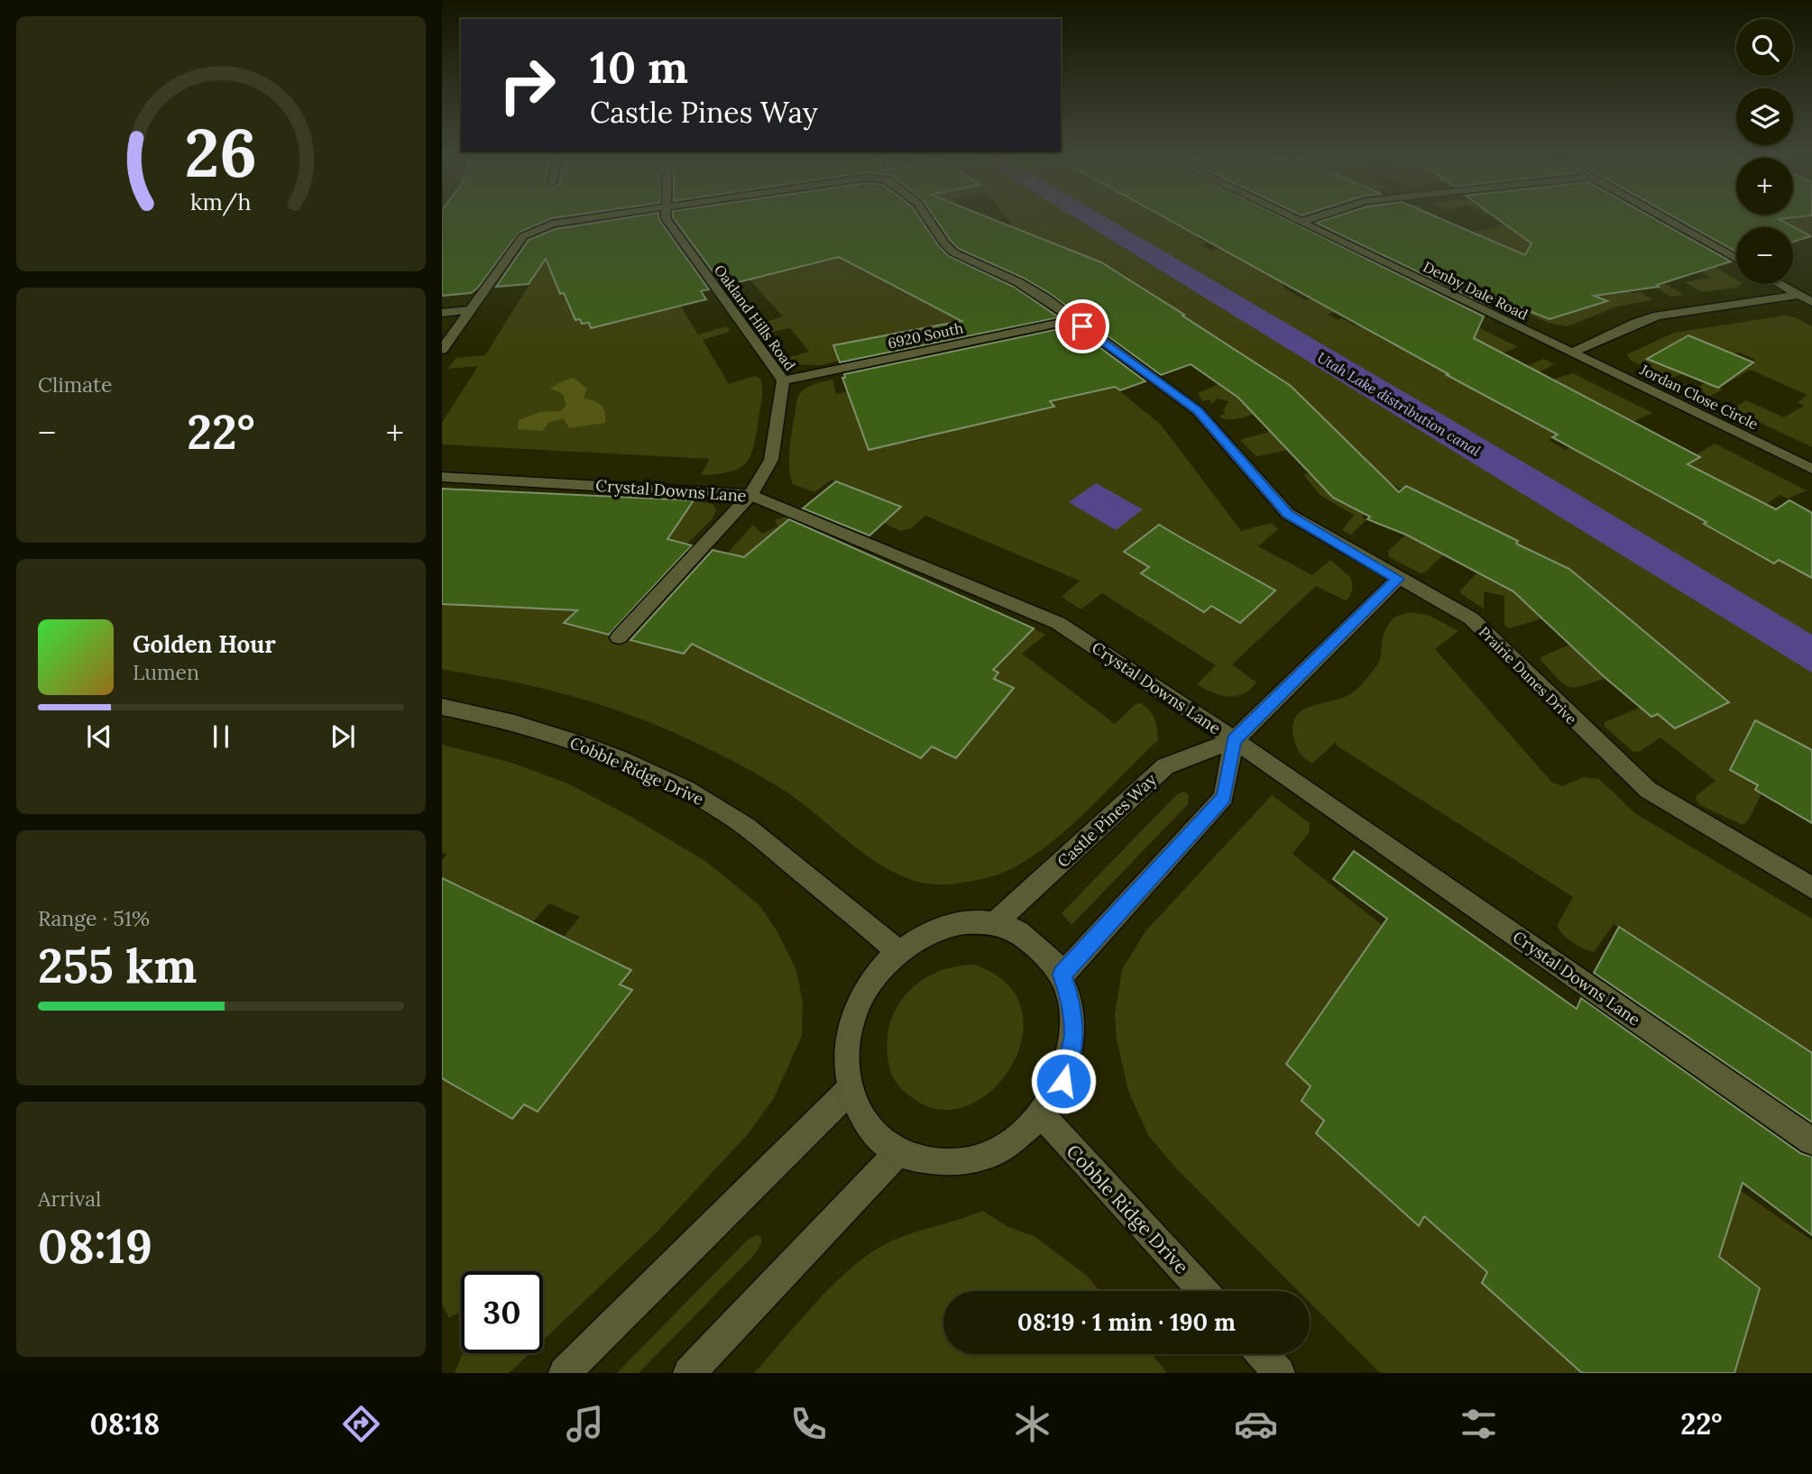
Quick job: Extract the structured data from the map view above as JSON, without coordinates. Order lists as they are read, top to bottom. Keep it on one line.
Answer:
{"streets":{"street":["Denby Dale Road","Oakland Hills Road","6920 South","Jordan Close Circle","Crystal Downs Lane","Prairie Dunes Drive","Cobble Ridge Drive","Castle Pines Way"]},"crossings":[["Denby Dale Road","Jordan Close Circle"],["Oakland Hills Road","6920 South"],["Oakland Hills Road","Crystal Downs Lane"],["6920 South","Prairie Dunes Drive"],["Crystal Downs Lane","Castle Pines Way"],["Prairie Dunes Drive","Castle Pines Way"]],"water":["Utah Lake distribution canal"],"page":{"map_buttons":["+","−"],"turn":["10 m","Castle Pines Way"],"tile":["Climate",["Range · 51%","255 km"],["Arrival","08:19"]],"heat":["−","22°","+"],"song":["Golden Hour","Lumen"],"limit":"30","trip":"08:19 · 1 min · 190 m","tabs":["08:18","22°"],"gauge":["26","km/h"]}}
